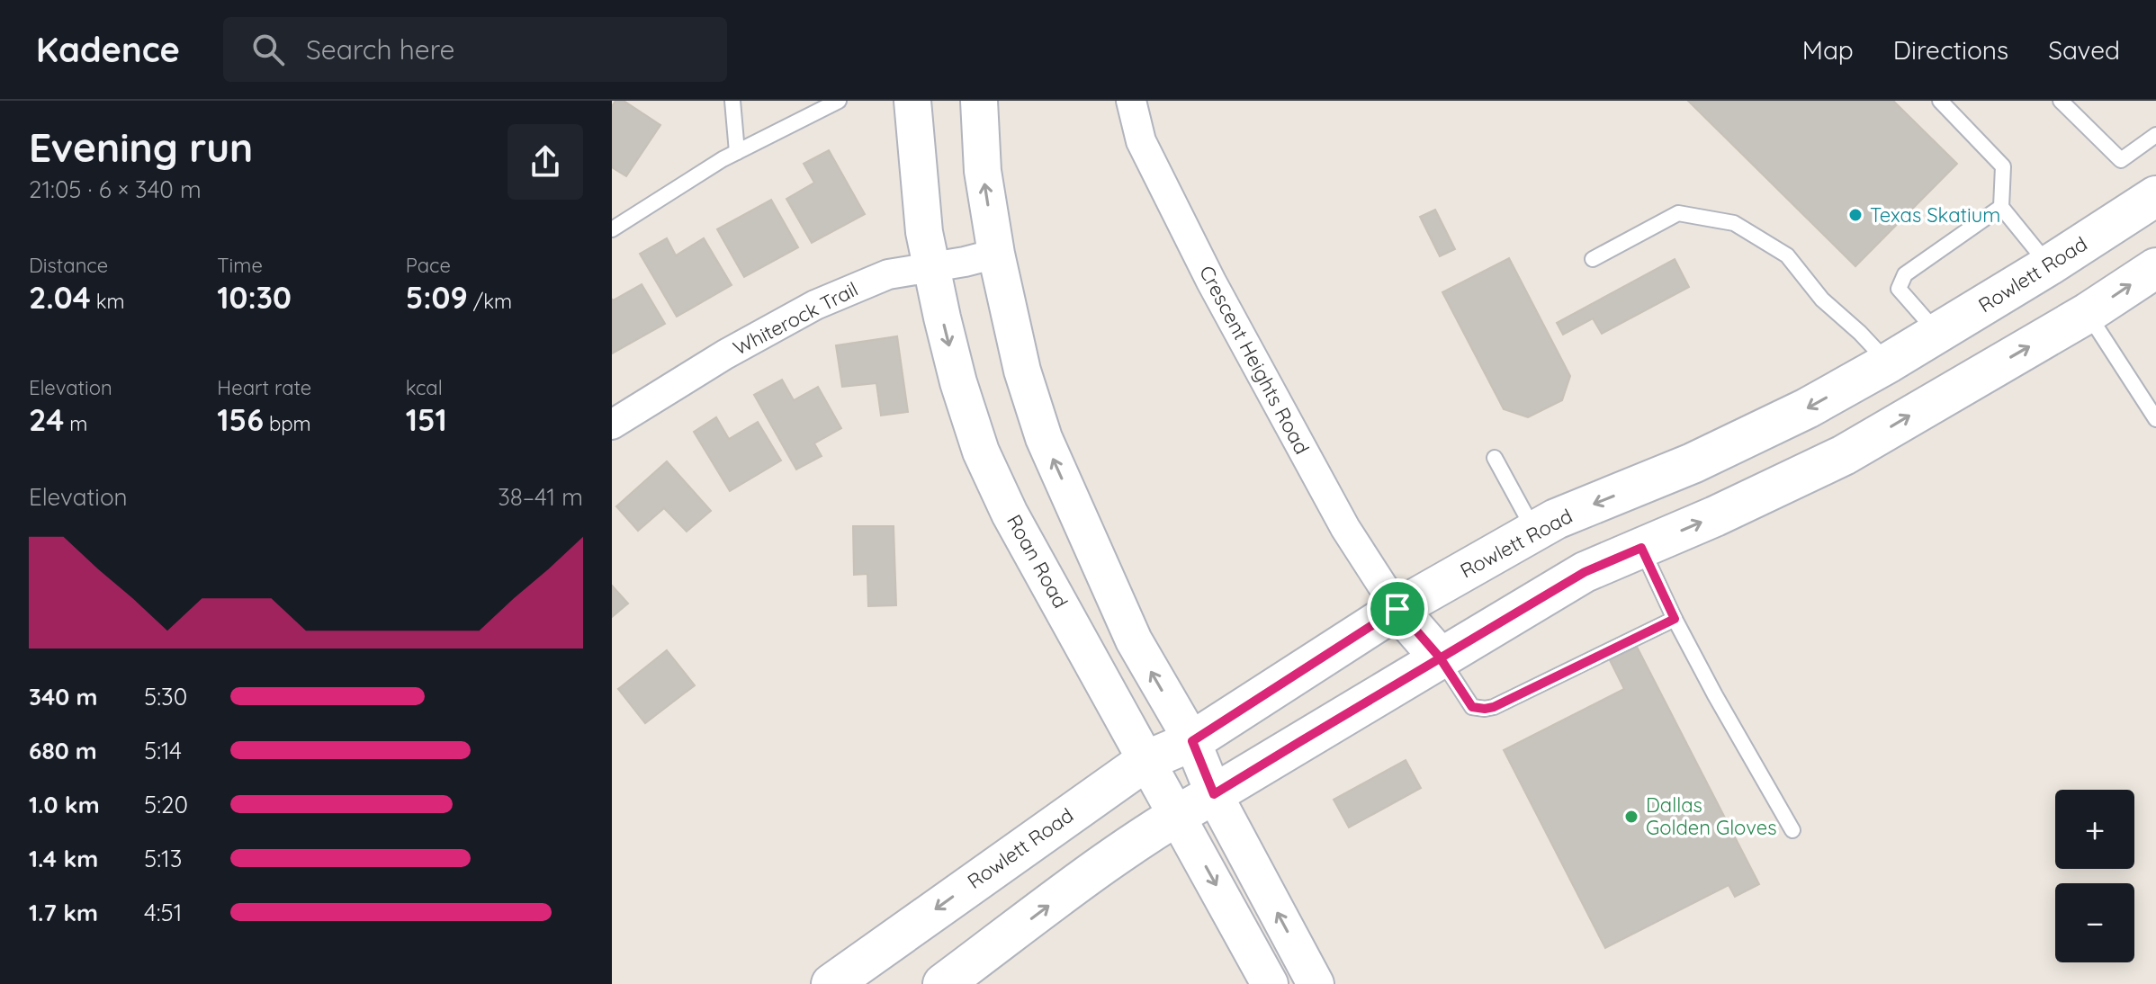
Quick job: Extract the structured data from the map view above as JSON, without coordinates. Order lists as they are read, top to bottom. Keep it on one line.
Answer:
{"streets":{"main road":["Rowlett Road"],"street":["Whiterock Trail","Crescent Heights Road","Roan Road"]},"crossings":[["Rowlett Road","Crescent Heights Road"],["Rowlett Road","Roan Road"],["Whiterock Trail","Roan Road"]],"places":["Texas Skatium","Dallas Golden Gloves"],"page":{"header":"Kadence","search":"Search here","nav":["Map","Directions","Saved"],"heading":["Evening run","21:05 · 6 × 340 m"],"stats":[["Distance","2.04 km"],["Time","10:30"],["Pace","5:09 /km"],["Elevation","24 m"],["Heart rate","156 bpm"],["kcal","151"]],"chart":["Elevation","38–41 m"],"list":[{"name":"340 m","note":"5:30"},{"name":"680 m","note":"5:14"},{"name":"1.0 km","note":"5:20"},{"name":"1.4 km","note":"5:13"},{"name":"1.7 km","note":"4:51"}],"map_buttons":["+","−"]}}
